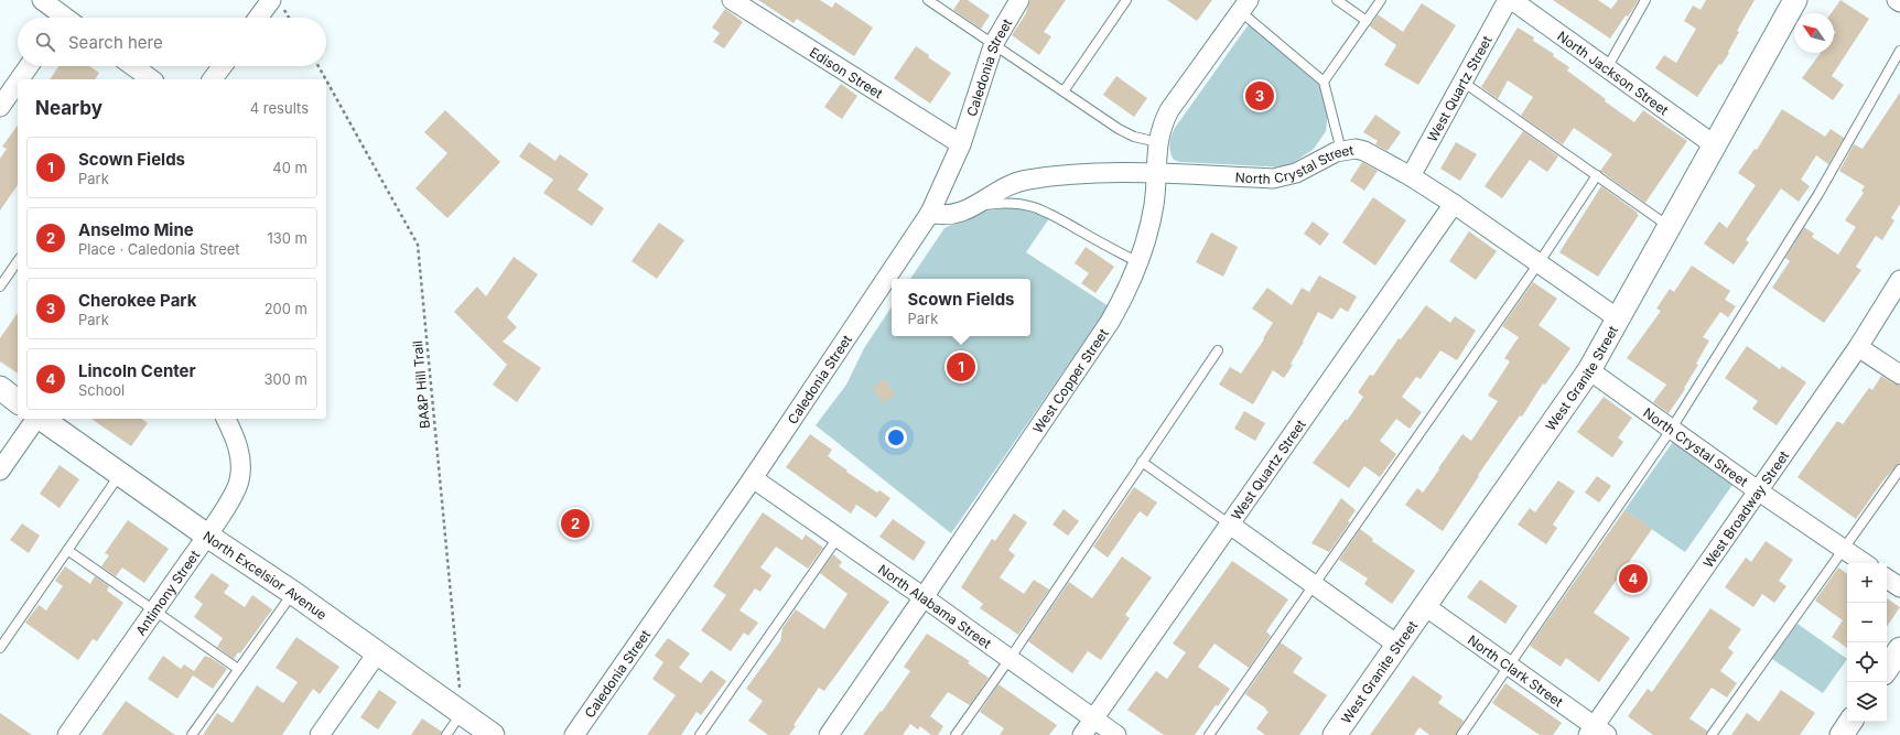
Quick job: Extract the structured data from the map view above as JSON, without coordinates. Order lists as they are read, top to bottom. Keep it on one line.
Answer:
{"streets":{"street":["Caledonia Street","Edison Street","North Jackson Street","West Quartz Street","North Crystal Street","West Granite Street","West Copper Street","West Broadway Street","North Excelsior Avenue","Antimony Street","North Alabama Street","North Clark Street"],"path":["BA&P Hill Trail"]},"crossings":[["Caledonia Street","Edison Street"],["Caledonia Street","North Crystal Street"],["Caledonia Street","North Alabama Street"],["North Jackson Street","West Granite Street"],["West Quartz Street","North Crystal Street"],["West Quartz Street","North Alabama Street"],["North Crystal Street","West Granite Street"],["North Crystal Street","West Copper Street"],["North Crystal Street","West Broadway Street"],["West Granite Street","North Clark Street"],["West Copper Street","North Alabama Street"],["BA&P Hill Trail","North Excelsior Avenue"],["West Broadway Street","North Clark Street"],["North Excelsior Avenue","Antimony Street"]],"north":"top left","page":{"search":"Search here","pins":["3","1","2","4"],"heading":["Nearby","4 results"],"list":[{"mark":"1","name":"Scown Fields","note":"Park","value":"40 m"},{"mark":"2","name":"Anselmo Mine","note":"Place · Caledonia Street","value":"130 m"},{"mark":"3","name":"Cherokee Park","note":"Park","value":"200 m"},{"mark":"4","name":"Lincoln Center","note":"School","value":"300 m"}],"popup":["Scown Fields","Park"],"map_buttons":["+","−"]}}
